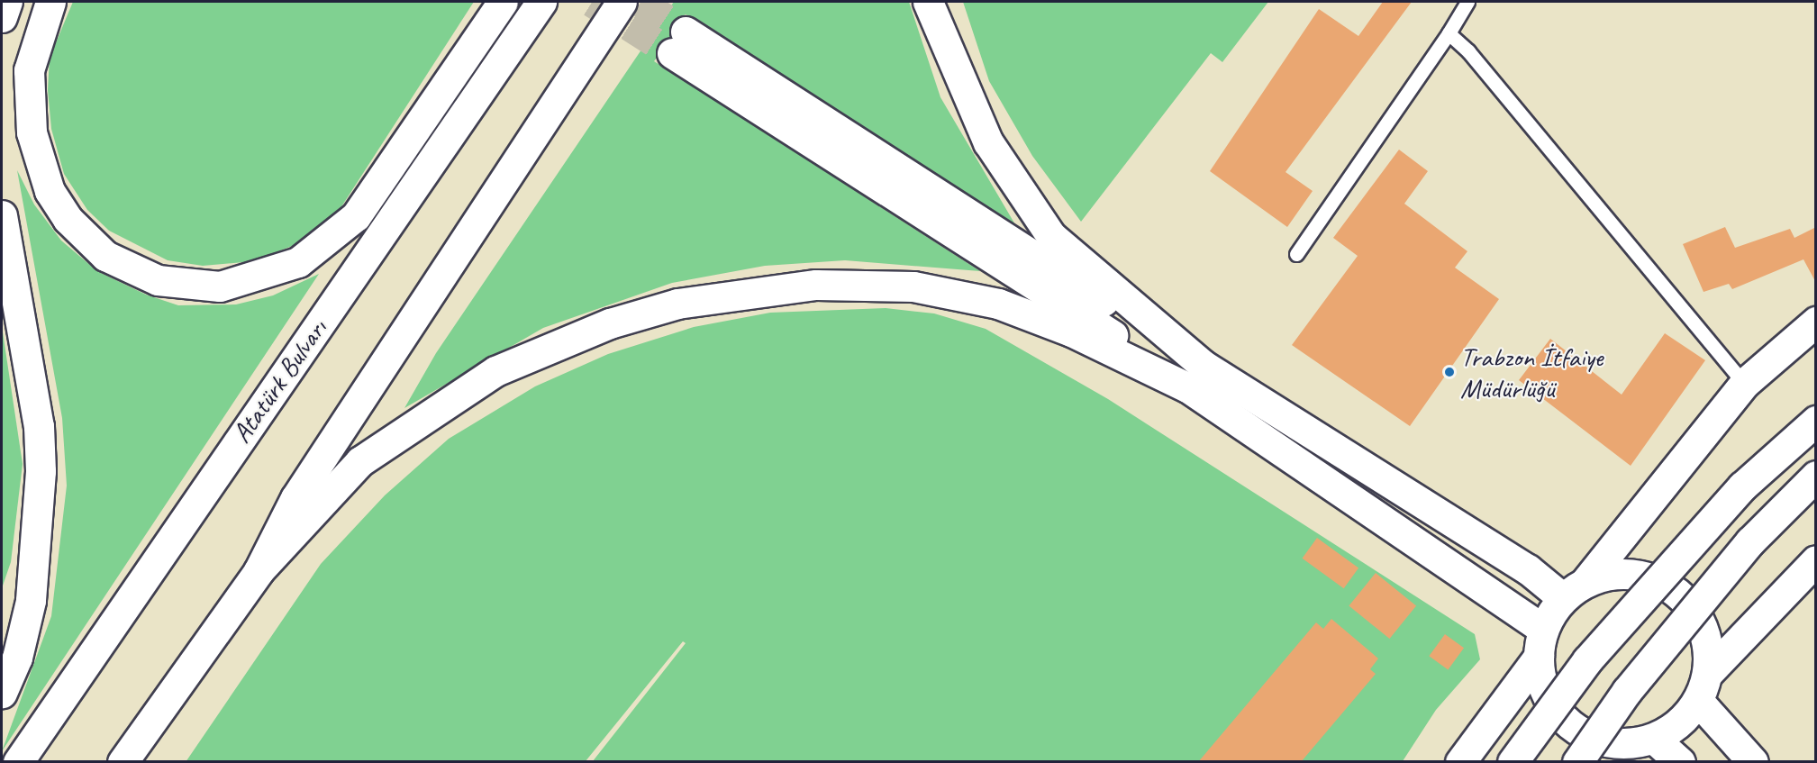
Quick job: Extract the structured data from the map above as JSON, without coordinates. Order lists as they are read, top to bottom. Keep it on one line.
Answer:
{"streets":{"main road":["Atatürk Bulvarı"]},"places":["Trabzon İtfaiye Müdürlüğü"]}
